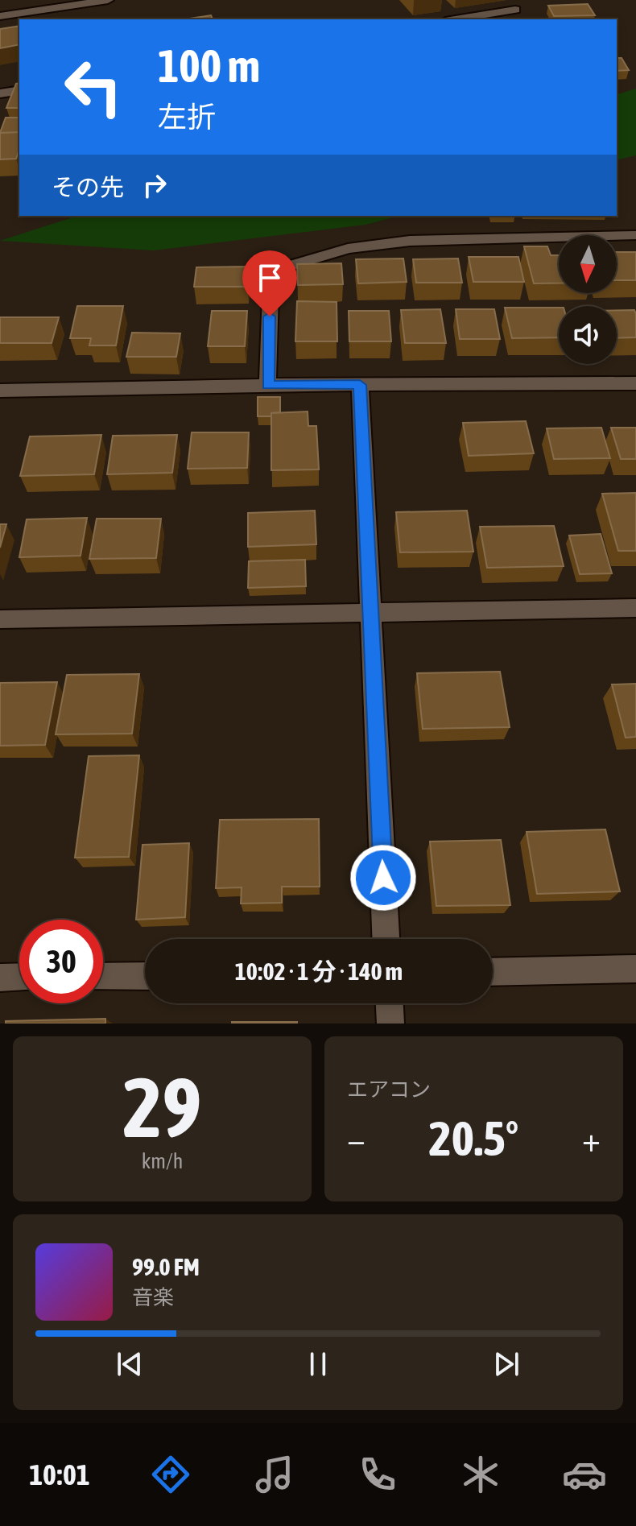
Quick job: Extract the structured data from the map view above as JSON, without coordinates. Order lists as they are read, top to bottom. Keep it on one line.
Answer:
{"north":"bottom","page":{"turn":["100 m","左折"],"then":"その先","limit":"30","trip":"10:02 · 1 分 · 140 m","tile":[["29","km/h"],"エアコン"],"heat":["−","20.5°","+"],"song":["99.0 FM","音楽"],"tabs":"10:01"}}
